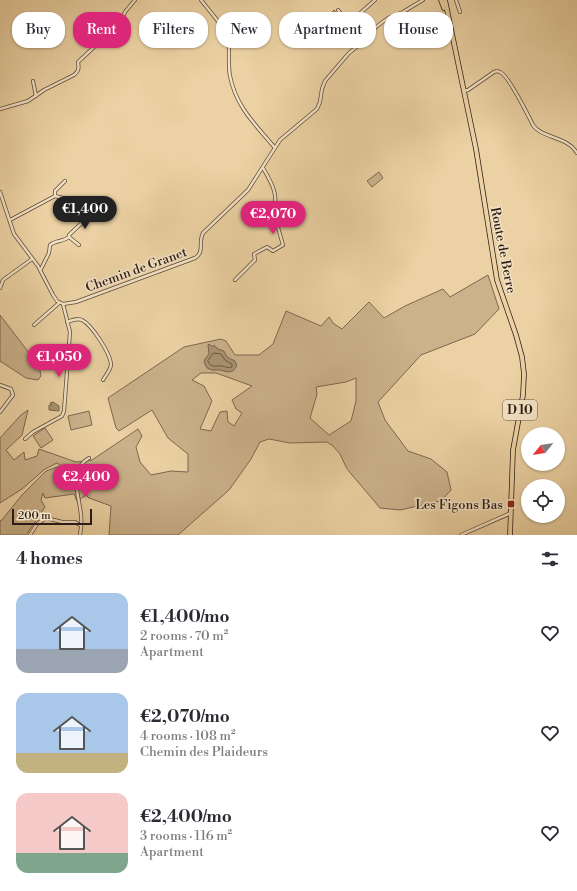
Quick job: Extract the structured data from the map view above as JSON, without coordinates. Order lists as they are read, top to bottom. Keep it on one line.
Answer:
{"streets":{"main road":["Route de Berre","D 10"],"street":["Chemin de Granet"]},"places":{"transit":["Les Figons Bas"]},"scale_bar":"200 m","north":"bottom left","page":{"chip":["Buy","Rent","Filters","New","Apartment","House"],"price":["€1,400","€2,070","€1,050","€2,400"],"scale":"200 m","heading":"4 homes","list":[{"name":"€1,400/mo","note":"2 rooms · 70 m² · Apartment"},{"name":"€2,070/mo","note":"4 rooms · 108 m² · Chemin des Plaideurs"},{"name":"€2,400/mo","note":"3 rooms · 116 m² · Apartment"}]}}
